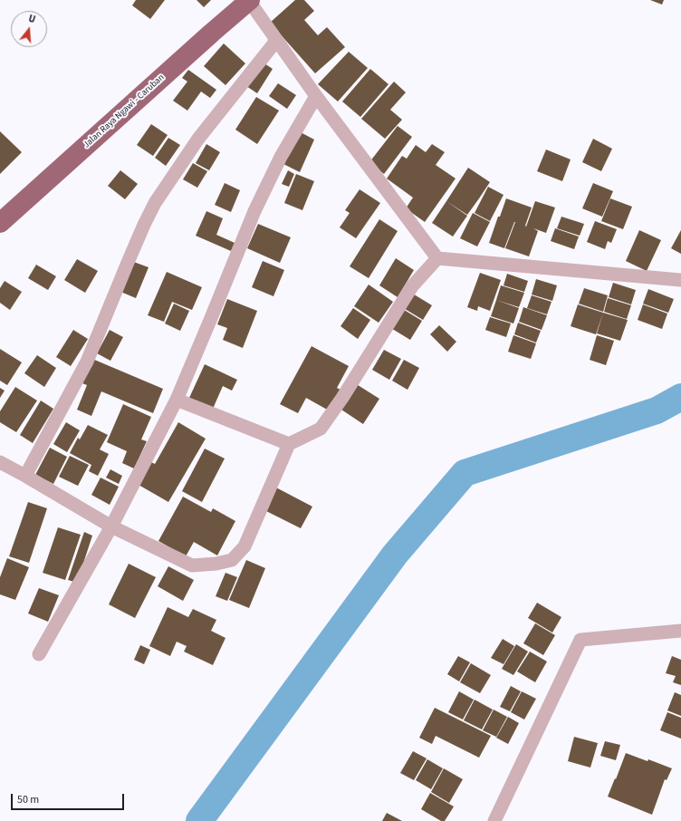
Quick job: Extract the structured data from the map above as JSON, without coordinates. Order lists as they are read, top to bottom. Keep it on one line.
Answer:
{"streets":{"highway":["Jalan Raya Ngawi - Caruban"]},"scale_bar":"50 m","north":"top"}
